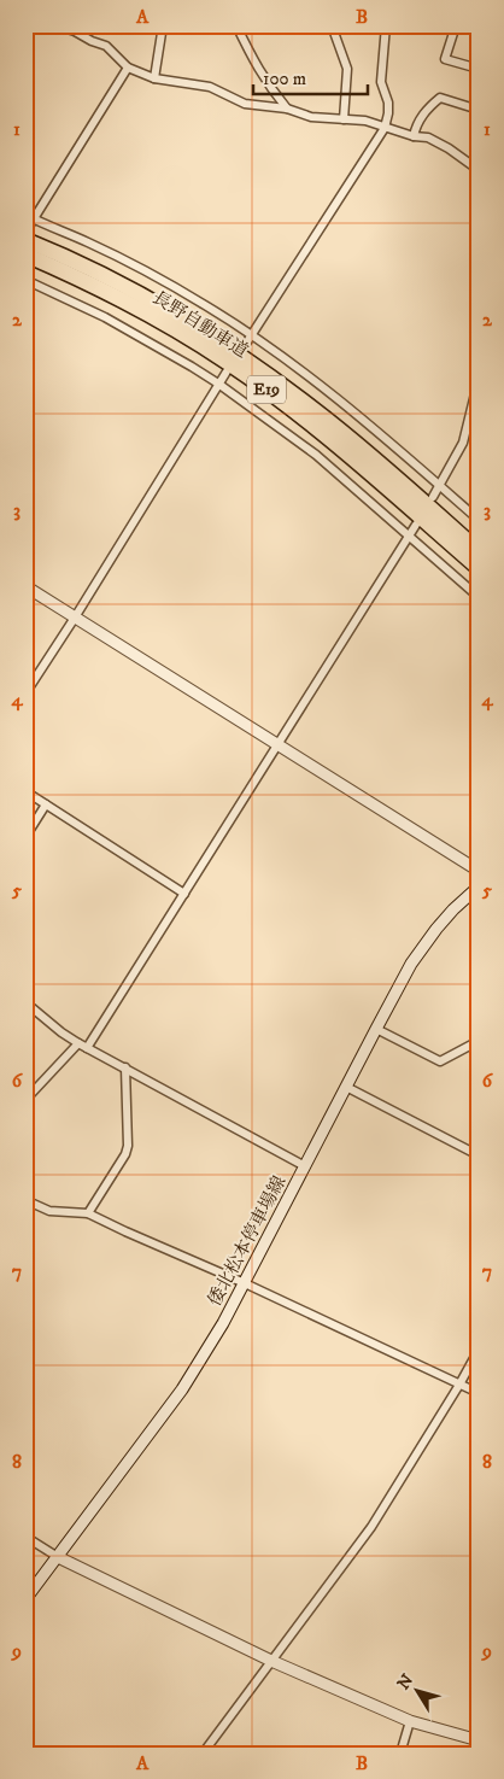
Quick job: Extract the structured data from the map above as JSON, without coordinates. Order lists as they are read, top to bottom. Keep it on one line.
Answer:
{"streets":{"highway":["長野自動車道","E19"],"street":["倭北松本停車場線"]},"scale_bar":"100 m","north":"top left","grid":{"columns":["A","B"],"rows":["1","2","3","4","5","6","7","8","9"]}}
